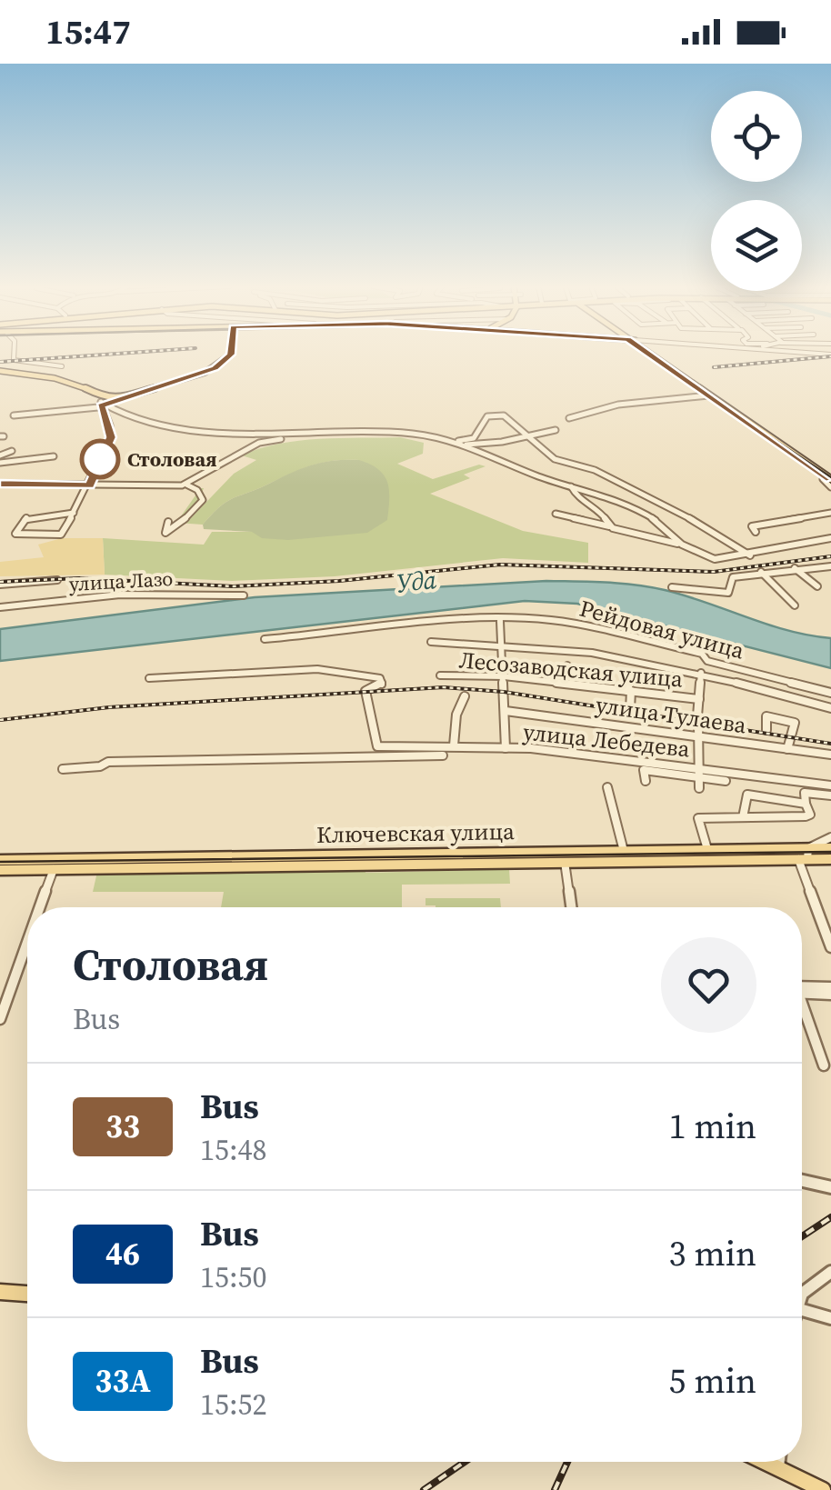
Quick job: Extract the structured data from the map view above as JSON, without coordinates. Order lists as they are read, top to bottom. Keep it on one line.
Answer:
{"streets":{"main road":["Ключевская улица"],"street":["улица Лазо","Рейдовая улица","Лесозаводская улица","улица Тулаева","улица Лебедева"]},"water":["Уда"],"places":["Столовая"],"lines":["bus line 33"],"page":{"status":"15:47","heading":["Столовая","Bus"],"list":[{"mark":"33","name":"Bus","note":"15:48","value":"1 min"},{"mark":"46","name":"Bus","note":"15:50","value":"3 min"},{"mark":"33А","name":"Bus","note":"15:52","value":"5 min"}]}}
